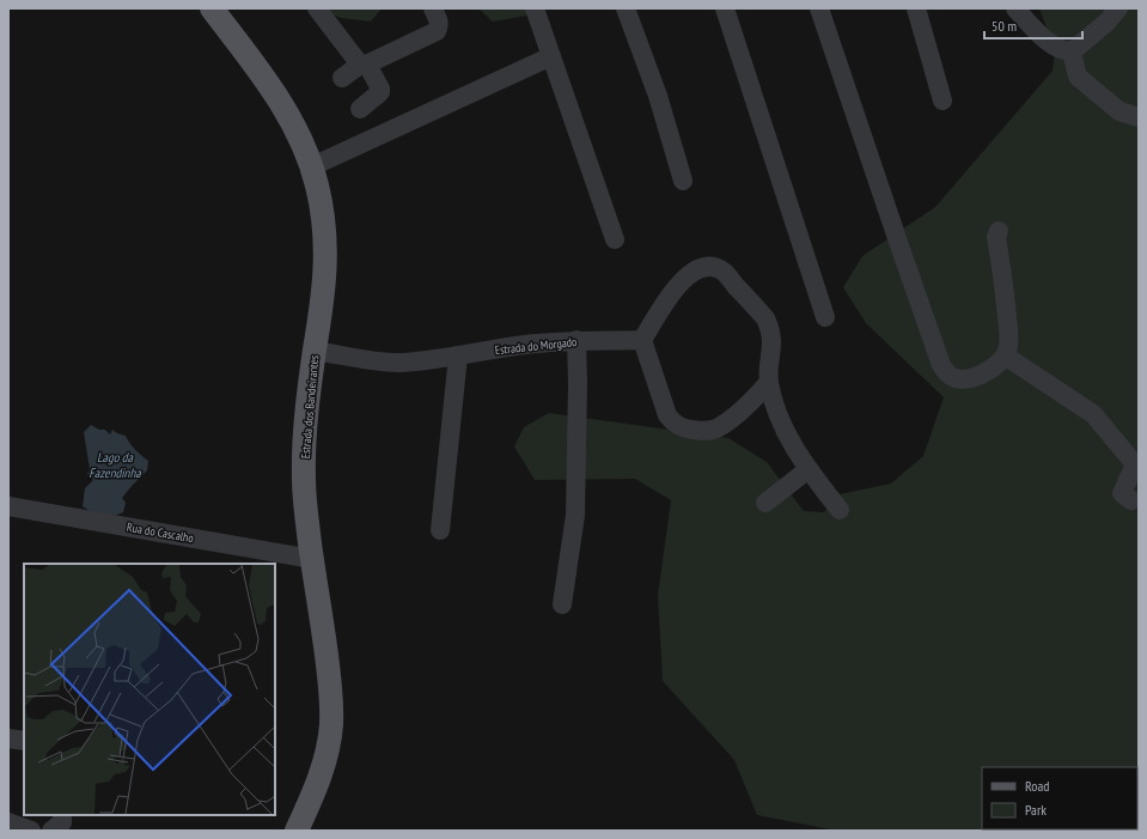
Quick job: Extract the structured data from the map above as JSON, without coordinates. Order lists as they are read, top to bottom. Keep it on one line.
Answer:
{"streets":{"main road":["Estrada dos Bandeirantes"],"street":["Estrada do Morgado","Rua do Cascalho"]},"crossings":[["Estrada do Morgado","Estrada dos Bandeirantes"],["Estrada dos Bandeirantes","Rua do Cascalho"]],"water":["Lago da Fazendinha"],"legend":["Road","Park"],"scale_bar":"50 m"}
